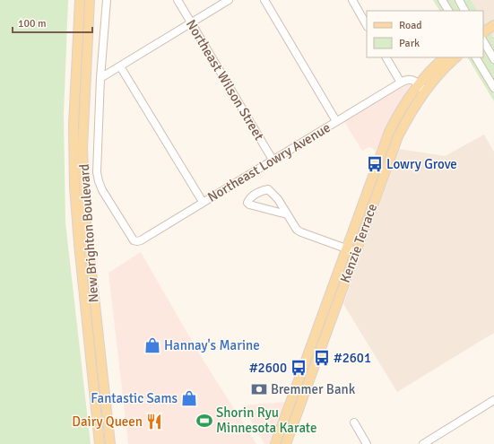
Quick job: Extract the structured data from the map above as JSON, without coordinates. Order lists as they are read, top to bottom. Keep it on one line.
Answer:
{"streets":{"main road":["New Brighton Boulevard","Kenzie Terrace"],"street":["Northeast Wilson Street","Northeast Lowry Avenue"]},"crossings":[["Northeast Wilson Street","Northeast Lowry Avenue"],["Northeast Lowry Avenue","New Brighton Boulevard"]],"places":{"bus stop":["Lowry Grove","#2601","#2600"],"shop":["Hannay's Marine","Fantastic Sams"],"bank":["Bremmer Bank"],"sports":["Shorin Ryu Minnesota Karate"],"restaurant":["Dairy Queen"]},"legend":["Road","Park"],"scale_bar":"100 m"}
